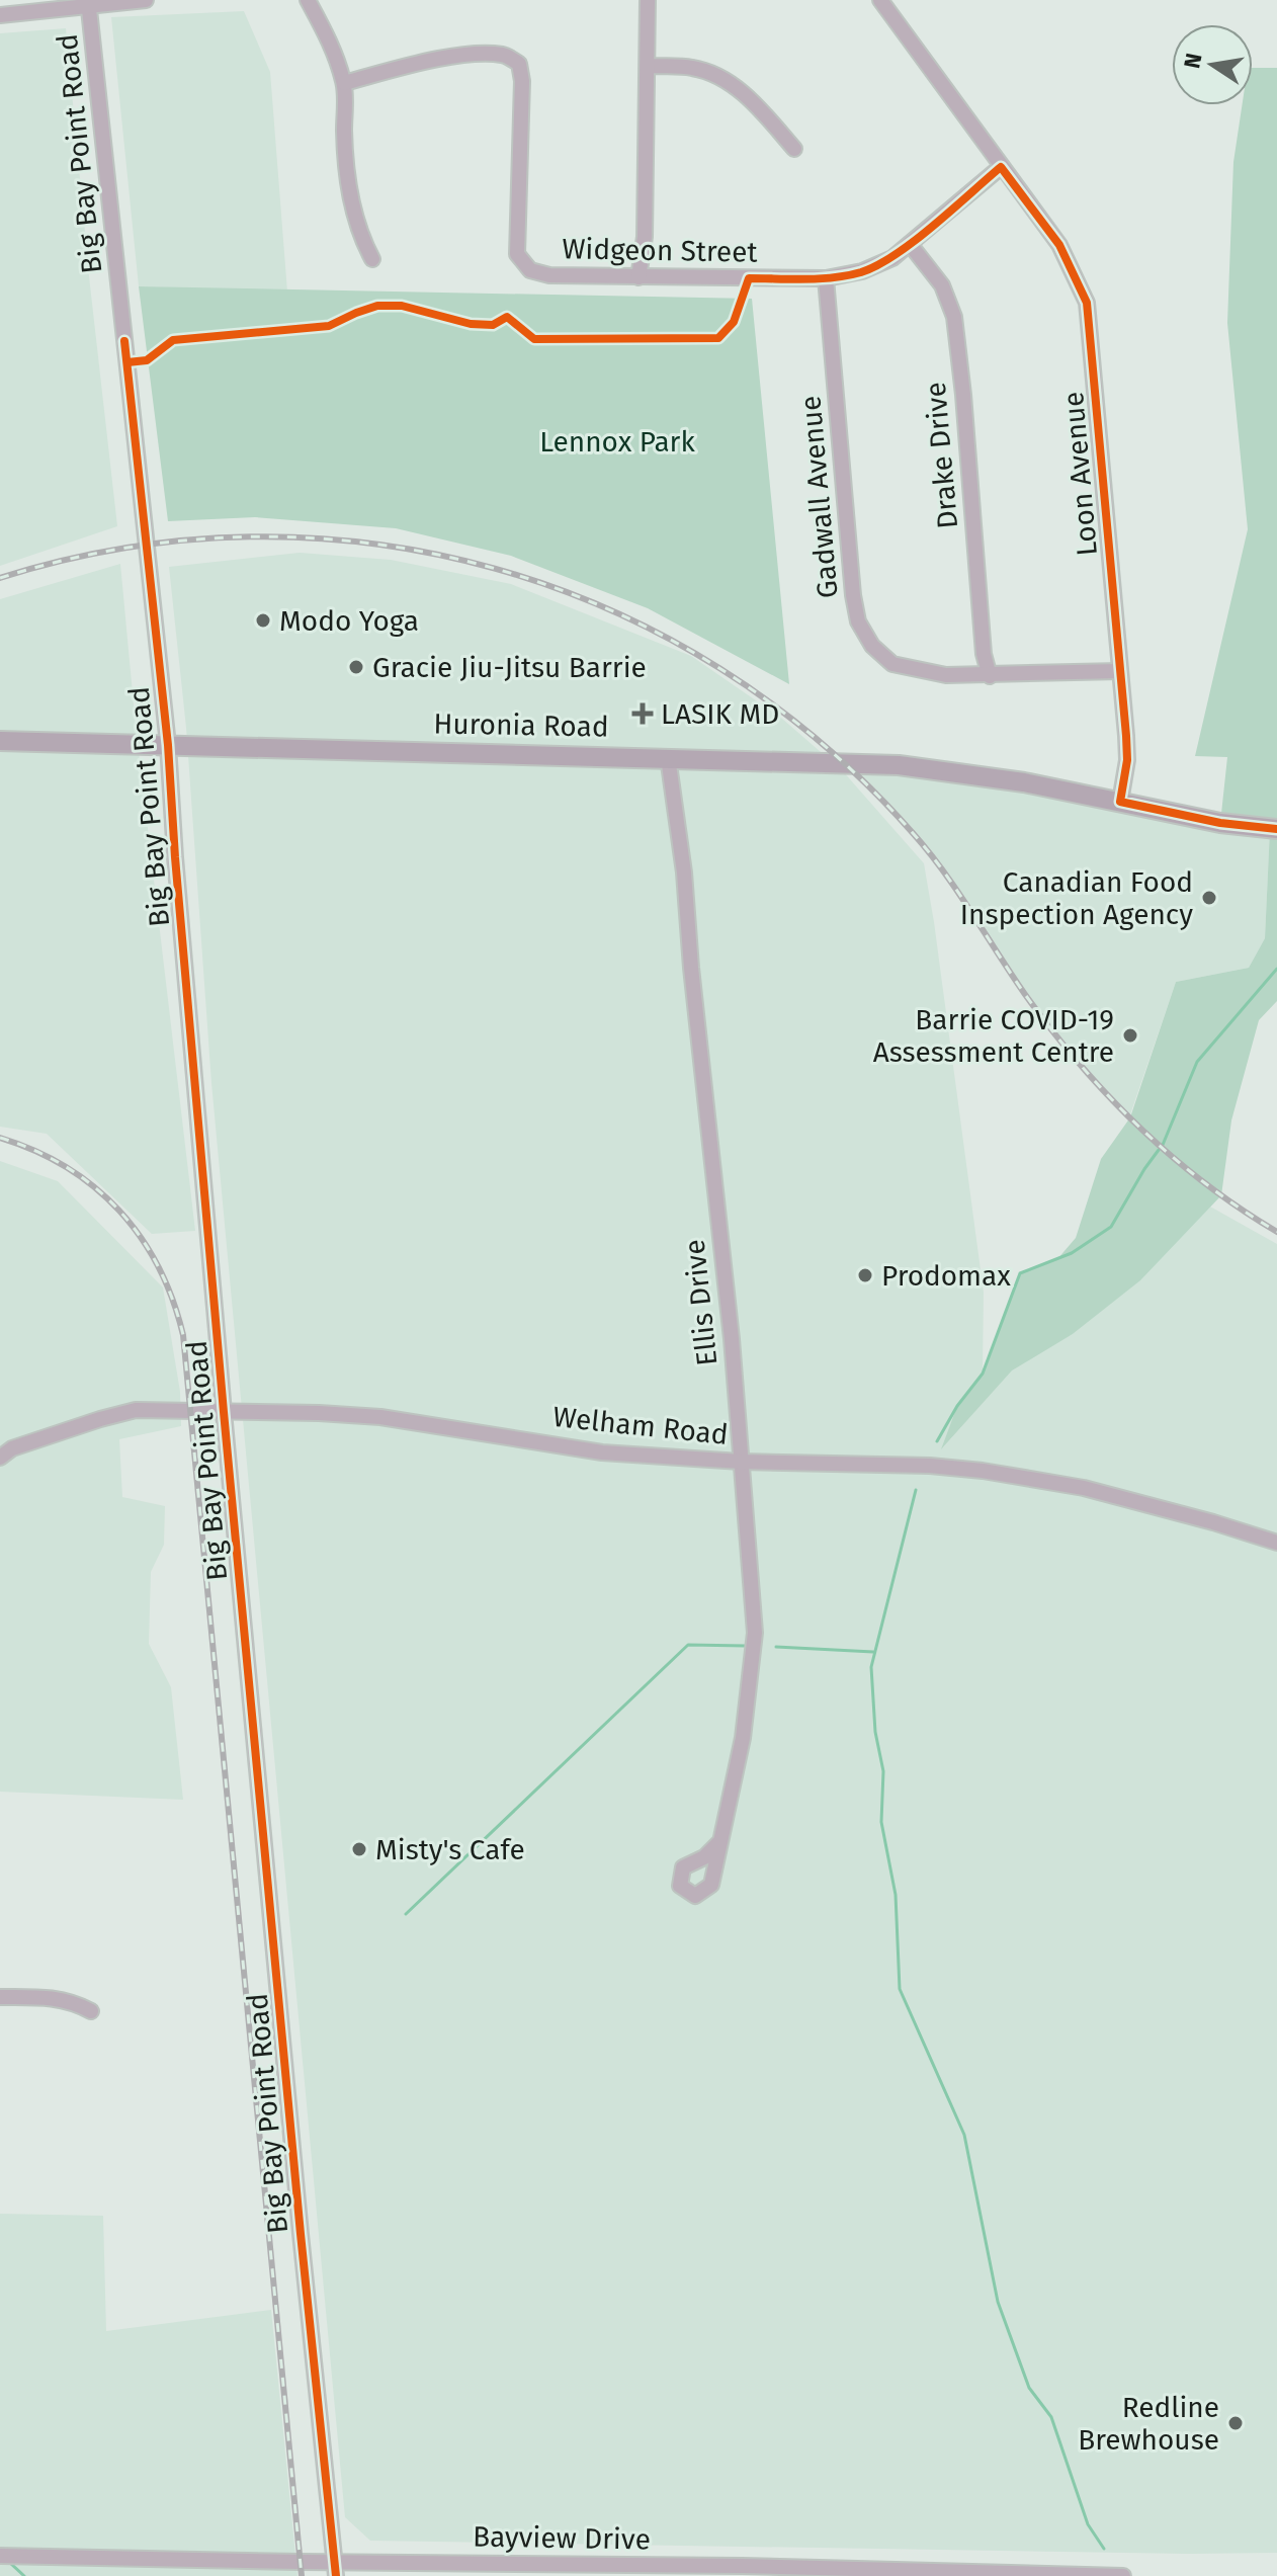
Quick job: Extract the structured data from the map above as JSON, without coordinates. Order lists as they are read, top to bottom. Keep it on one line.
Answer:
{"streets":{"main road":["Huronia Road"],"street":["Big Bay Point Road","Widgeon Street","Drake Drive","Loon Avenue","Gadwall Avenue","Ellis Drive","Welham Road","Bayview Drive"]},"crossings":[["Big Bay Point Road","Huronia Road"],["Big Bay Point Road","Welham Road"],["Big Bay Point Road","Bayview Drive"],["Widgeon Street","Drake Drive"],["Widgeon Street","Loon Avenue"],["Widgeon Street","Gadwall Avenue"],["Drake Drive","Gadwall Avenue"],["Loon Avenue","Gadwall Avenue"],["Loon Avenue","Huronia Road"],["Huronia Road","Ellis Drive"],["Ellis Drive","Welham Road"]],"parks":["Lennox Park"],"places":{"other":["Modo Yoga","Gracie Jiu-Jitsu Barrie","Canadian Food Inspection Agency","Barrie COVID-19 Assessment Centre","Prodomax","Misty's Cafe","Redline Brewhouse"],"health":["LASIK MD"]},"north":"left"}
